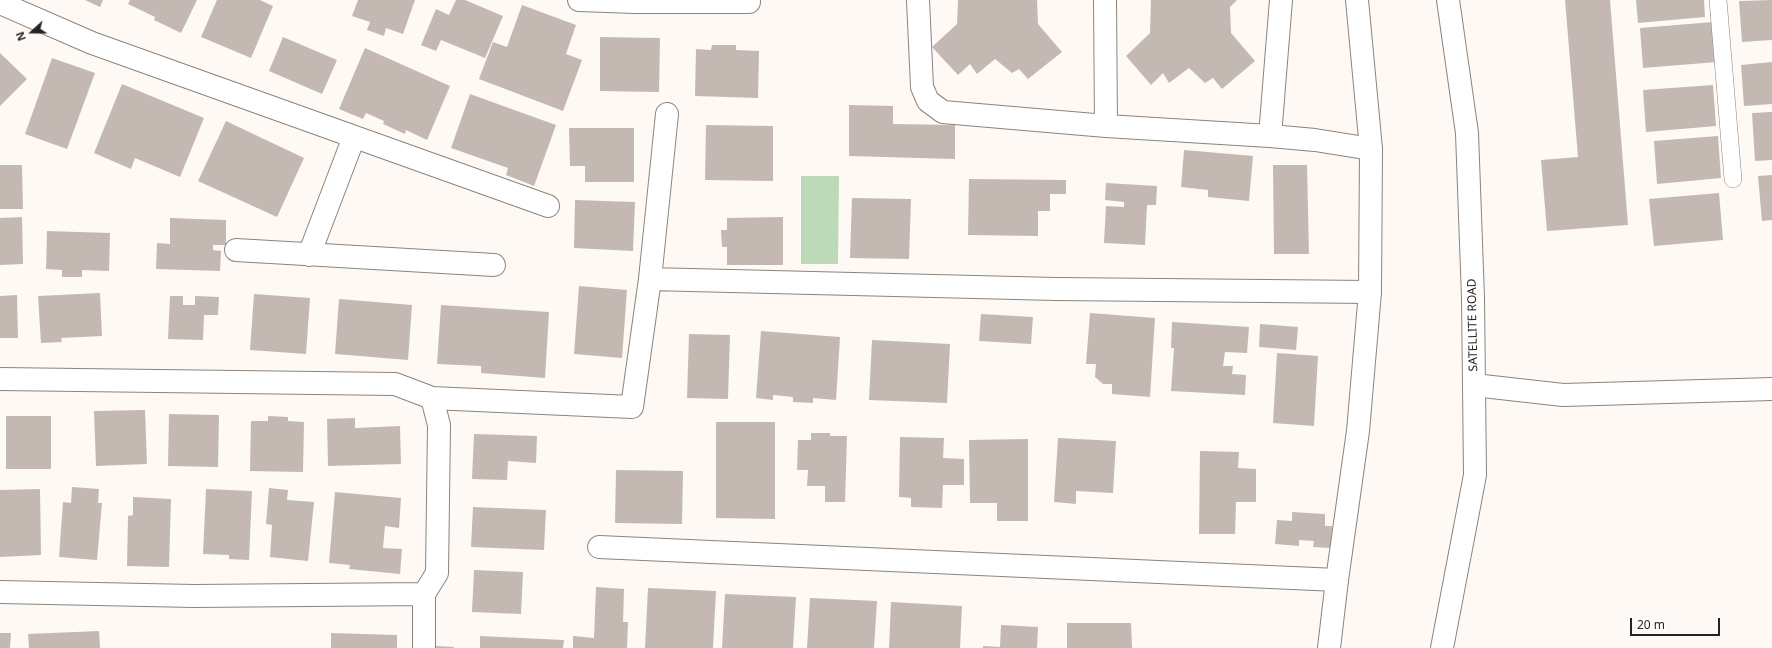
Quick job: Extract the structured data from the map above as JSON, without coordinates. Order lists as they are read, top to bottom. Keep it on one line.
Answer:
{"streets":{"street":["SATELLITE ROAD"]},"scale_bar":"20 m","north":"left"}
